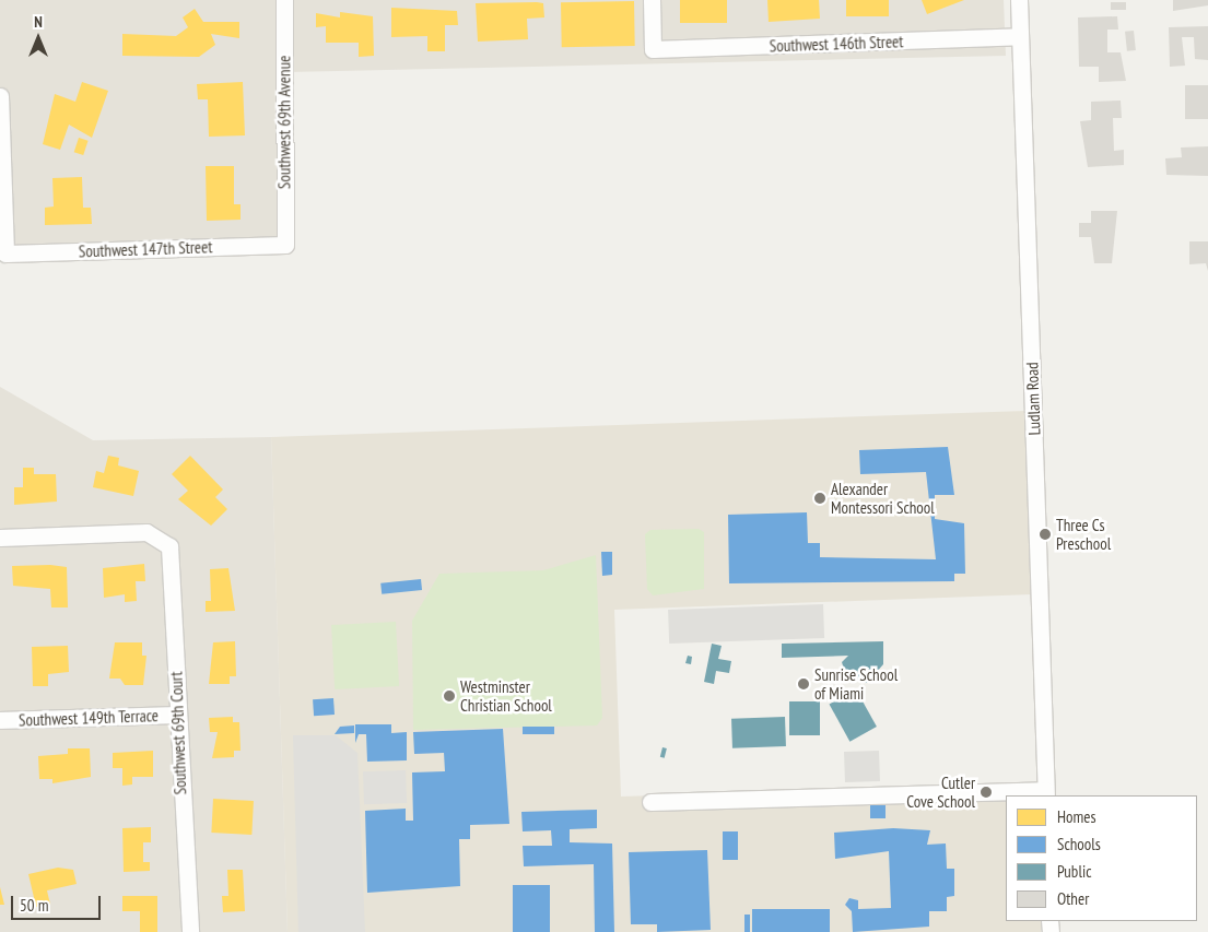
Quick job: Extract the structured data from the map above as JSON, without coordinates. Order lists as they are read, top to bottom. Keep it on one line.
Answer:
{"streets":{"street":["Southwest 146th Street","Southwest 69th Avenue","Southwest 147th Street","Ludlam Road","Southwest 149th Terrace","Southwest 69th Court"]},"crossings":[["Southwest 146th Street","Ludlam Road"],["Southwest 69th Avenue","Southwest 147th Street"],["Southwest 149th Terrace","Southwest 69th Court"]],"places":["Alexander Montessori School","Three Cs Preschool","Sunrise School of Miami","Westminster Christian School","Cutler Cove School"],"legend":["Homes","Schools","Public","Other"],"scale_bar":"50 m","north":"top"}
